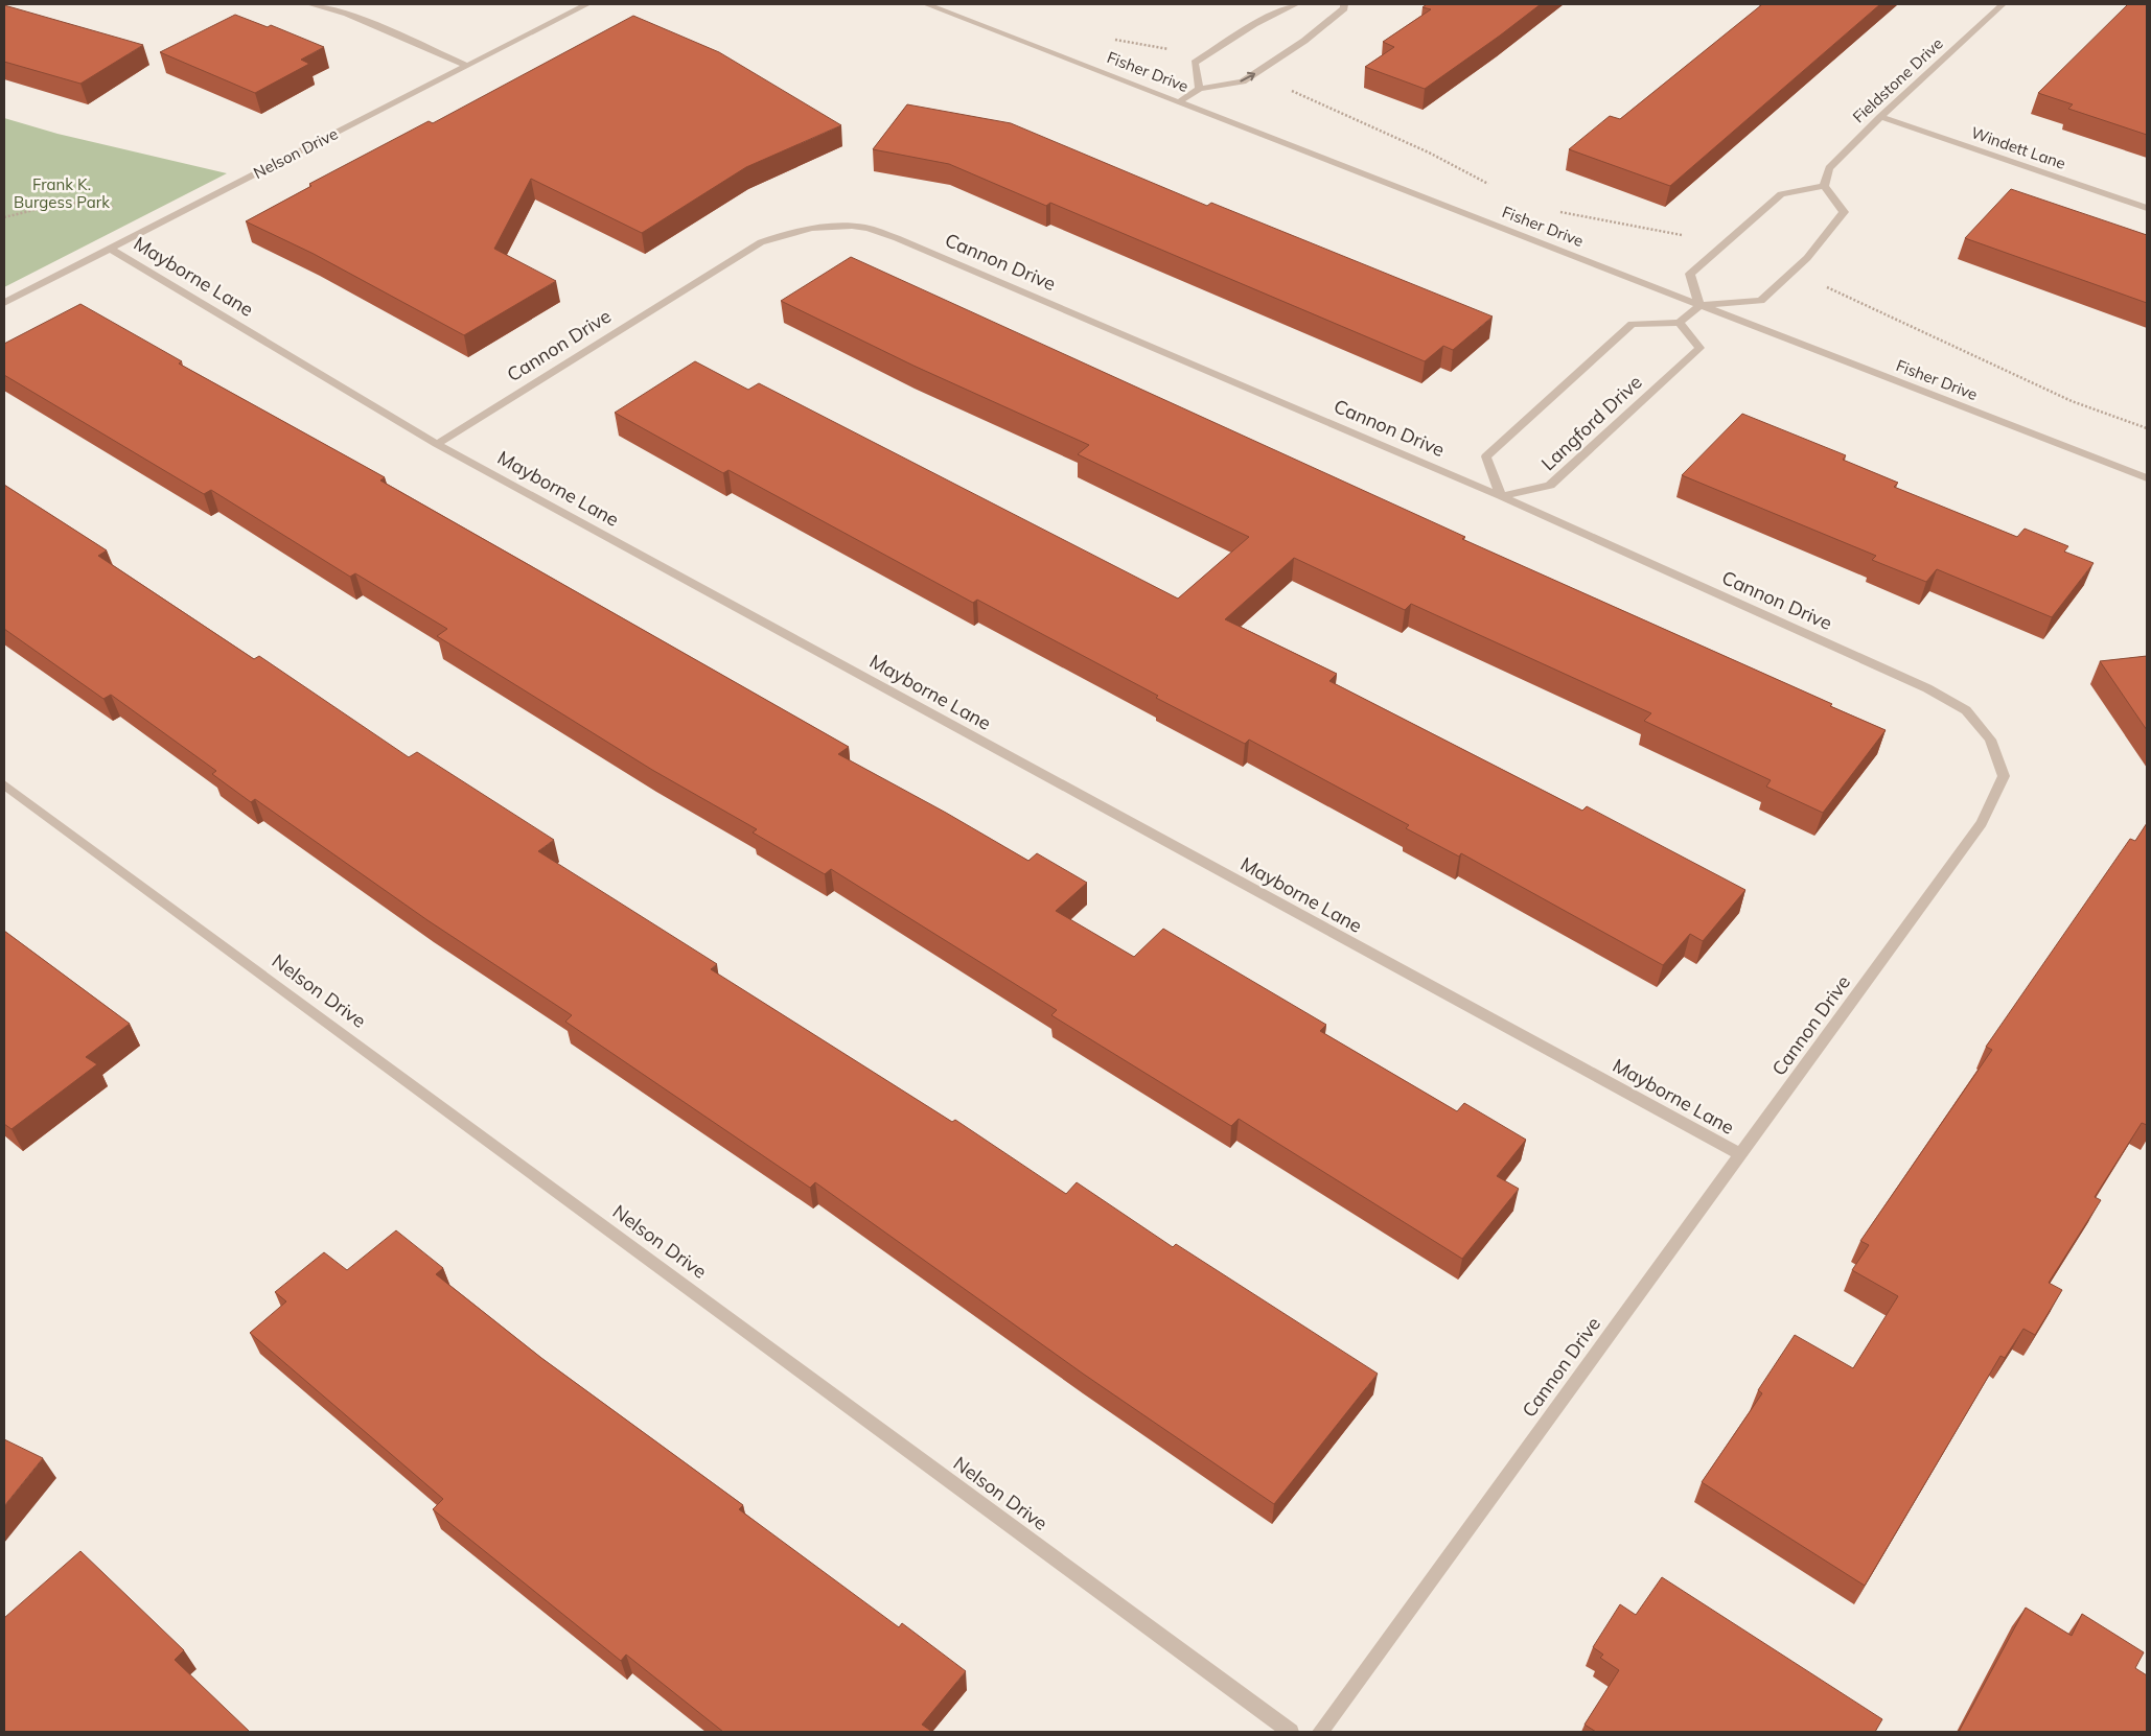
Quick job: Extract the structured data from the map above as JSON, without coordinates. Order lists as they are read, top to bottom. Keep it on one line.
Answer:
{"streets":{"street":["Fisher Drive","Fieldstone Drive","Windett Lane","Nelson Drive","Cannon Drive","Mayborne Lane","Langford Drive"]},"crossings":[["Fieldstone Drive","Windett Lane"],["Nelson Drive","Mayborne Lane"],["Cannon Drive","Mayborne Lane"],["Cannon Drive","Langford Drive"]],"parks":["Frank K. Burgess Park"]}
